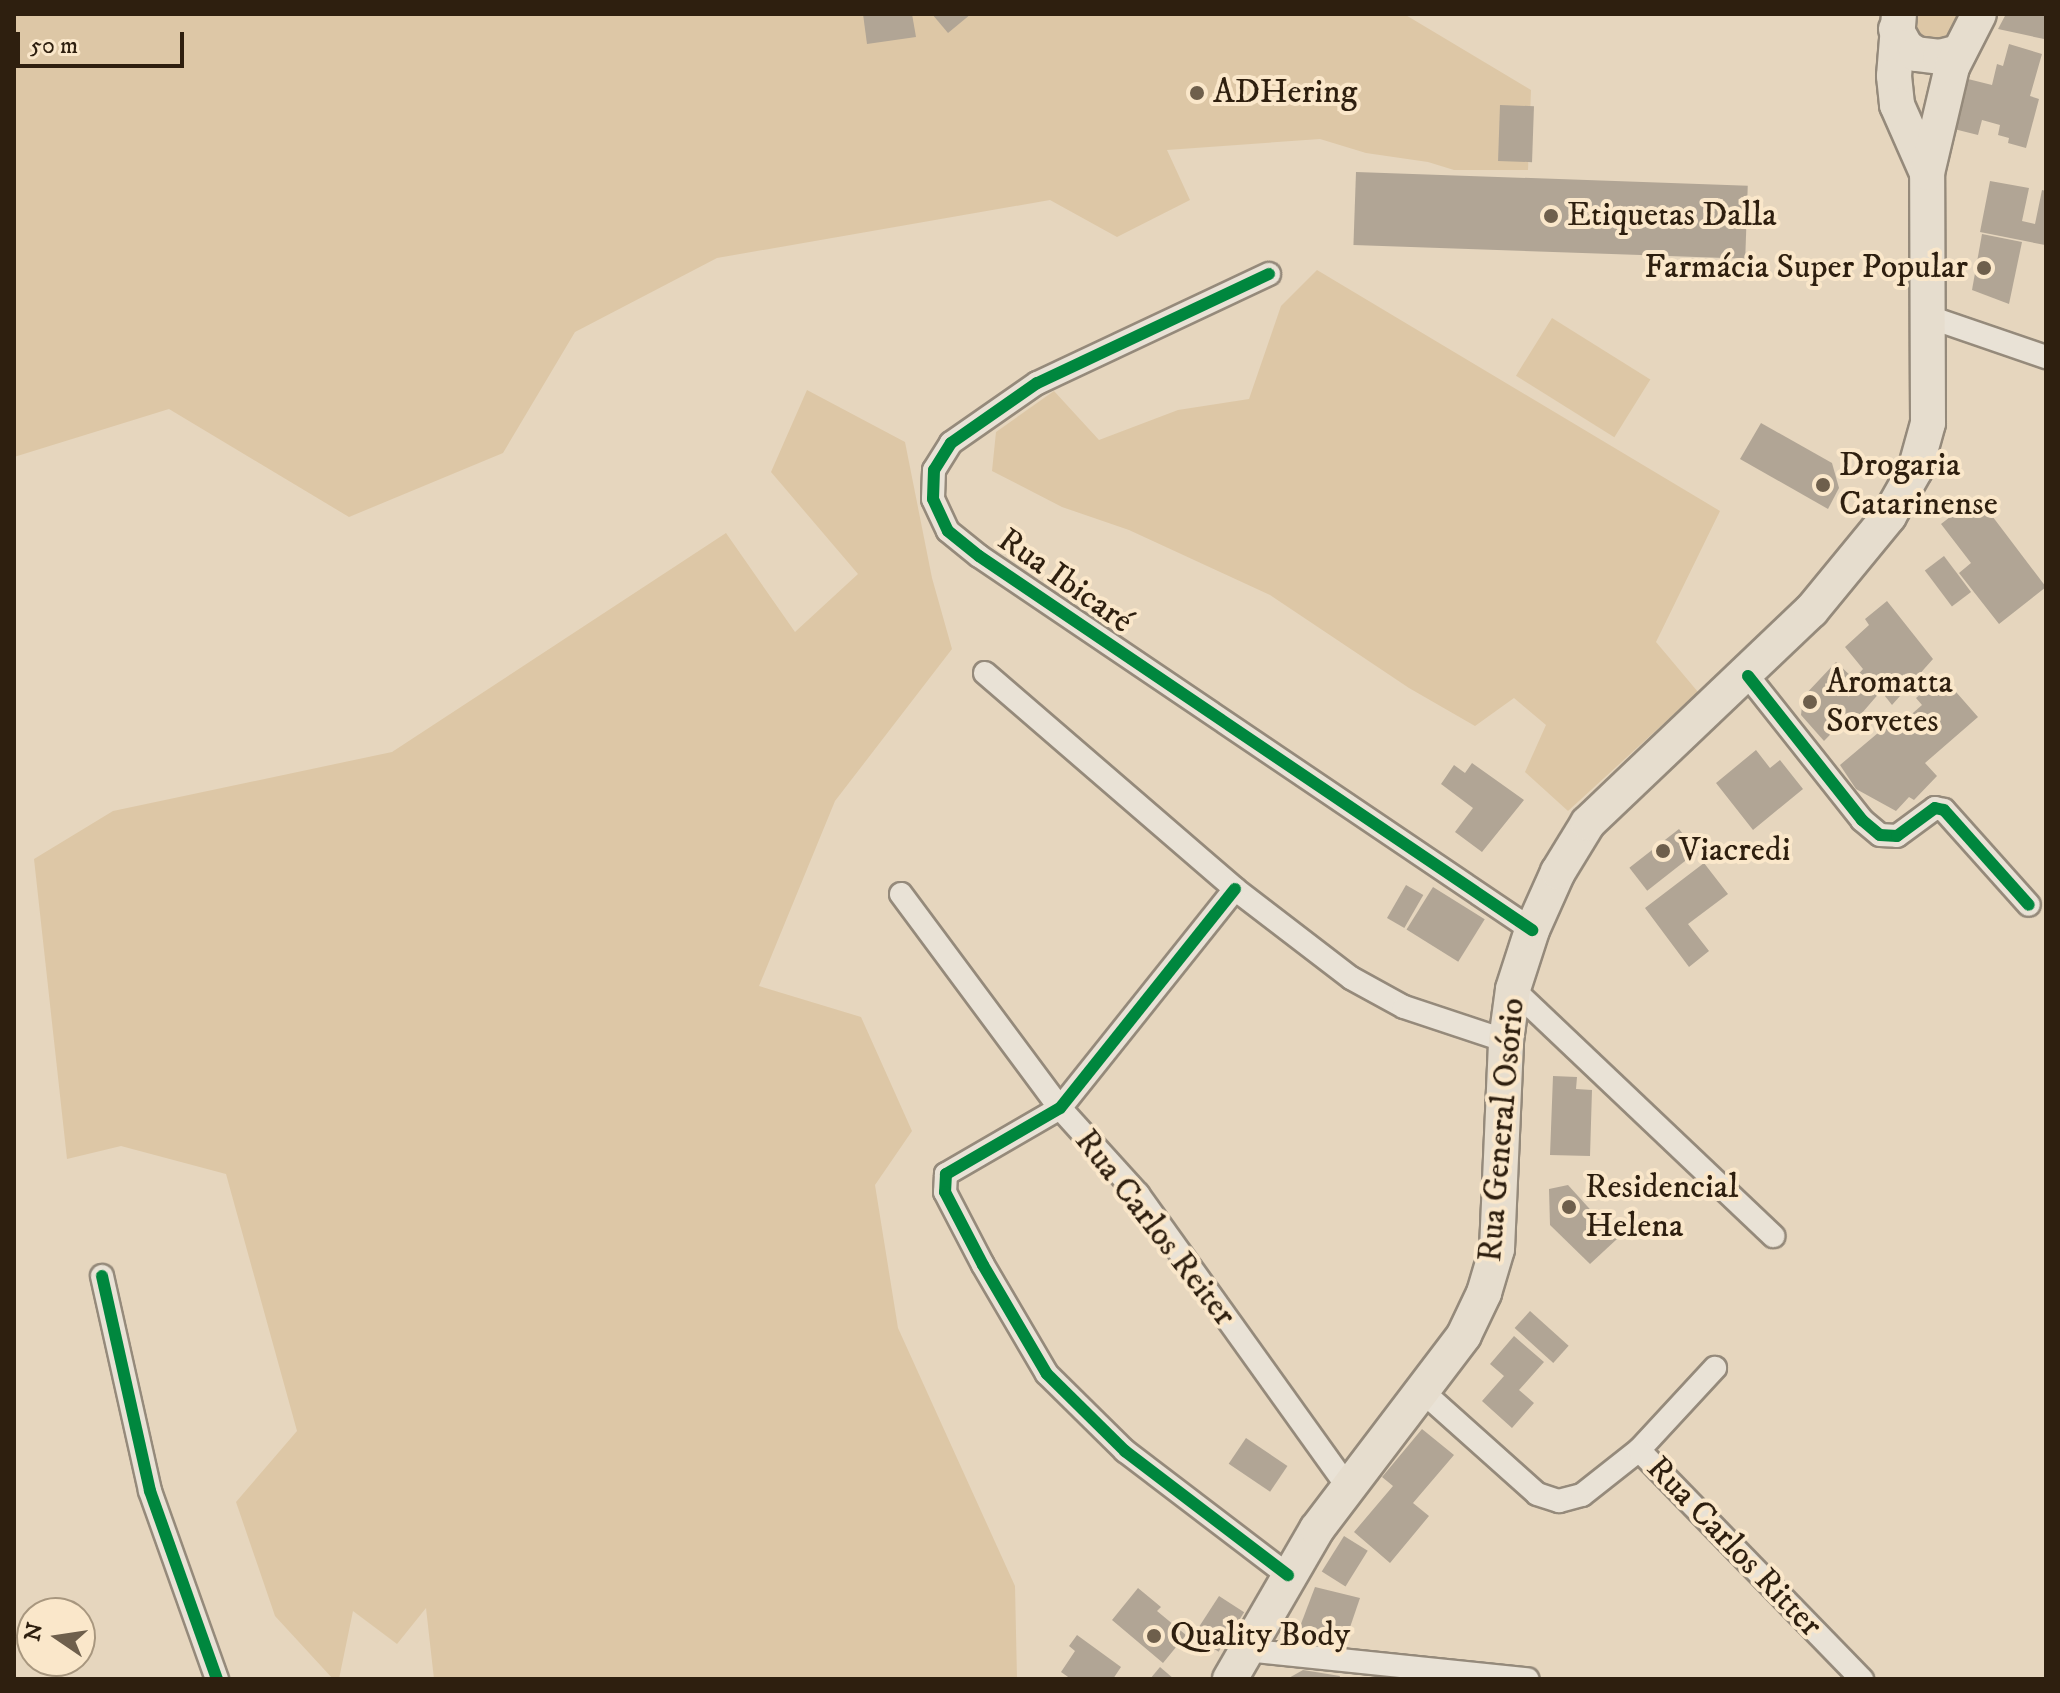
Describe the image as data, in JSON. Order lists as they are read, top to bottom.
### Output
{
  "streets": {
    "main road": ["Rua General Osório"],
    "street": ["Rua Ibicaré", "Rua Carlos Reiter", "Rua Carlos Ritter"]
  },
  "crossings": [
    ["Rua Ibicaré", "Rua General Osório"],
    ["Rua General Osório", "Rua Carlos Reiter"]
  ],
  "places": [
    "ADHering",
    "Etiquetas Dalla",
    "Farmácia Super Popular",
    "Drogaria Catarinense",
    "Aromatta Sorvetes",
    "Viacredi",
    "Residencial Helena",
    "Quality Body"
  ],
  "scale_bar": "50 m",
  "north": "left"
}
